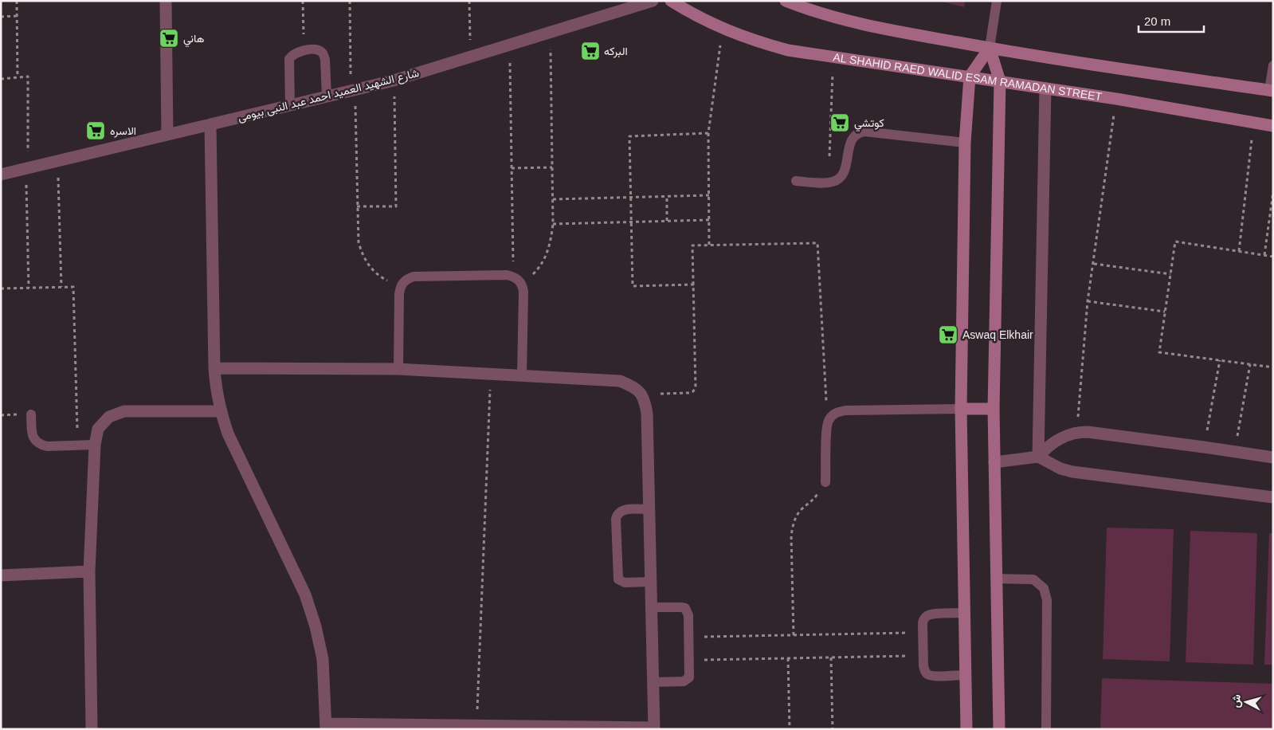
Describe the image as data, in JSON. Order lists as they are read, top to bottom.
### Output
{
  "streets": {
    "street": ["AL SHAHID RAED WALID ESAM RAMADAN STREET", "شارع الشهيد العميد احمد عبد النبى بيومى"]
  },
  "places": {
    "supermarket": [
      "هاني",
      "البركه",
      "كوتشي",
      "الاسره",
      "Aswaq Elkhair"
    ]
  },
  "scale_bar": "20 m",
  "north": "left"
}
